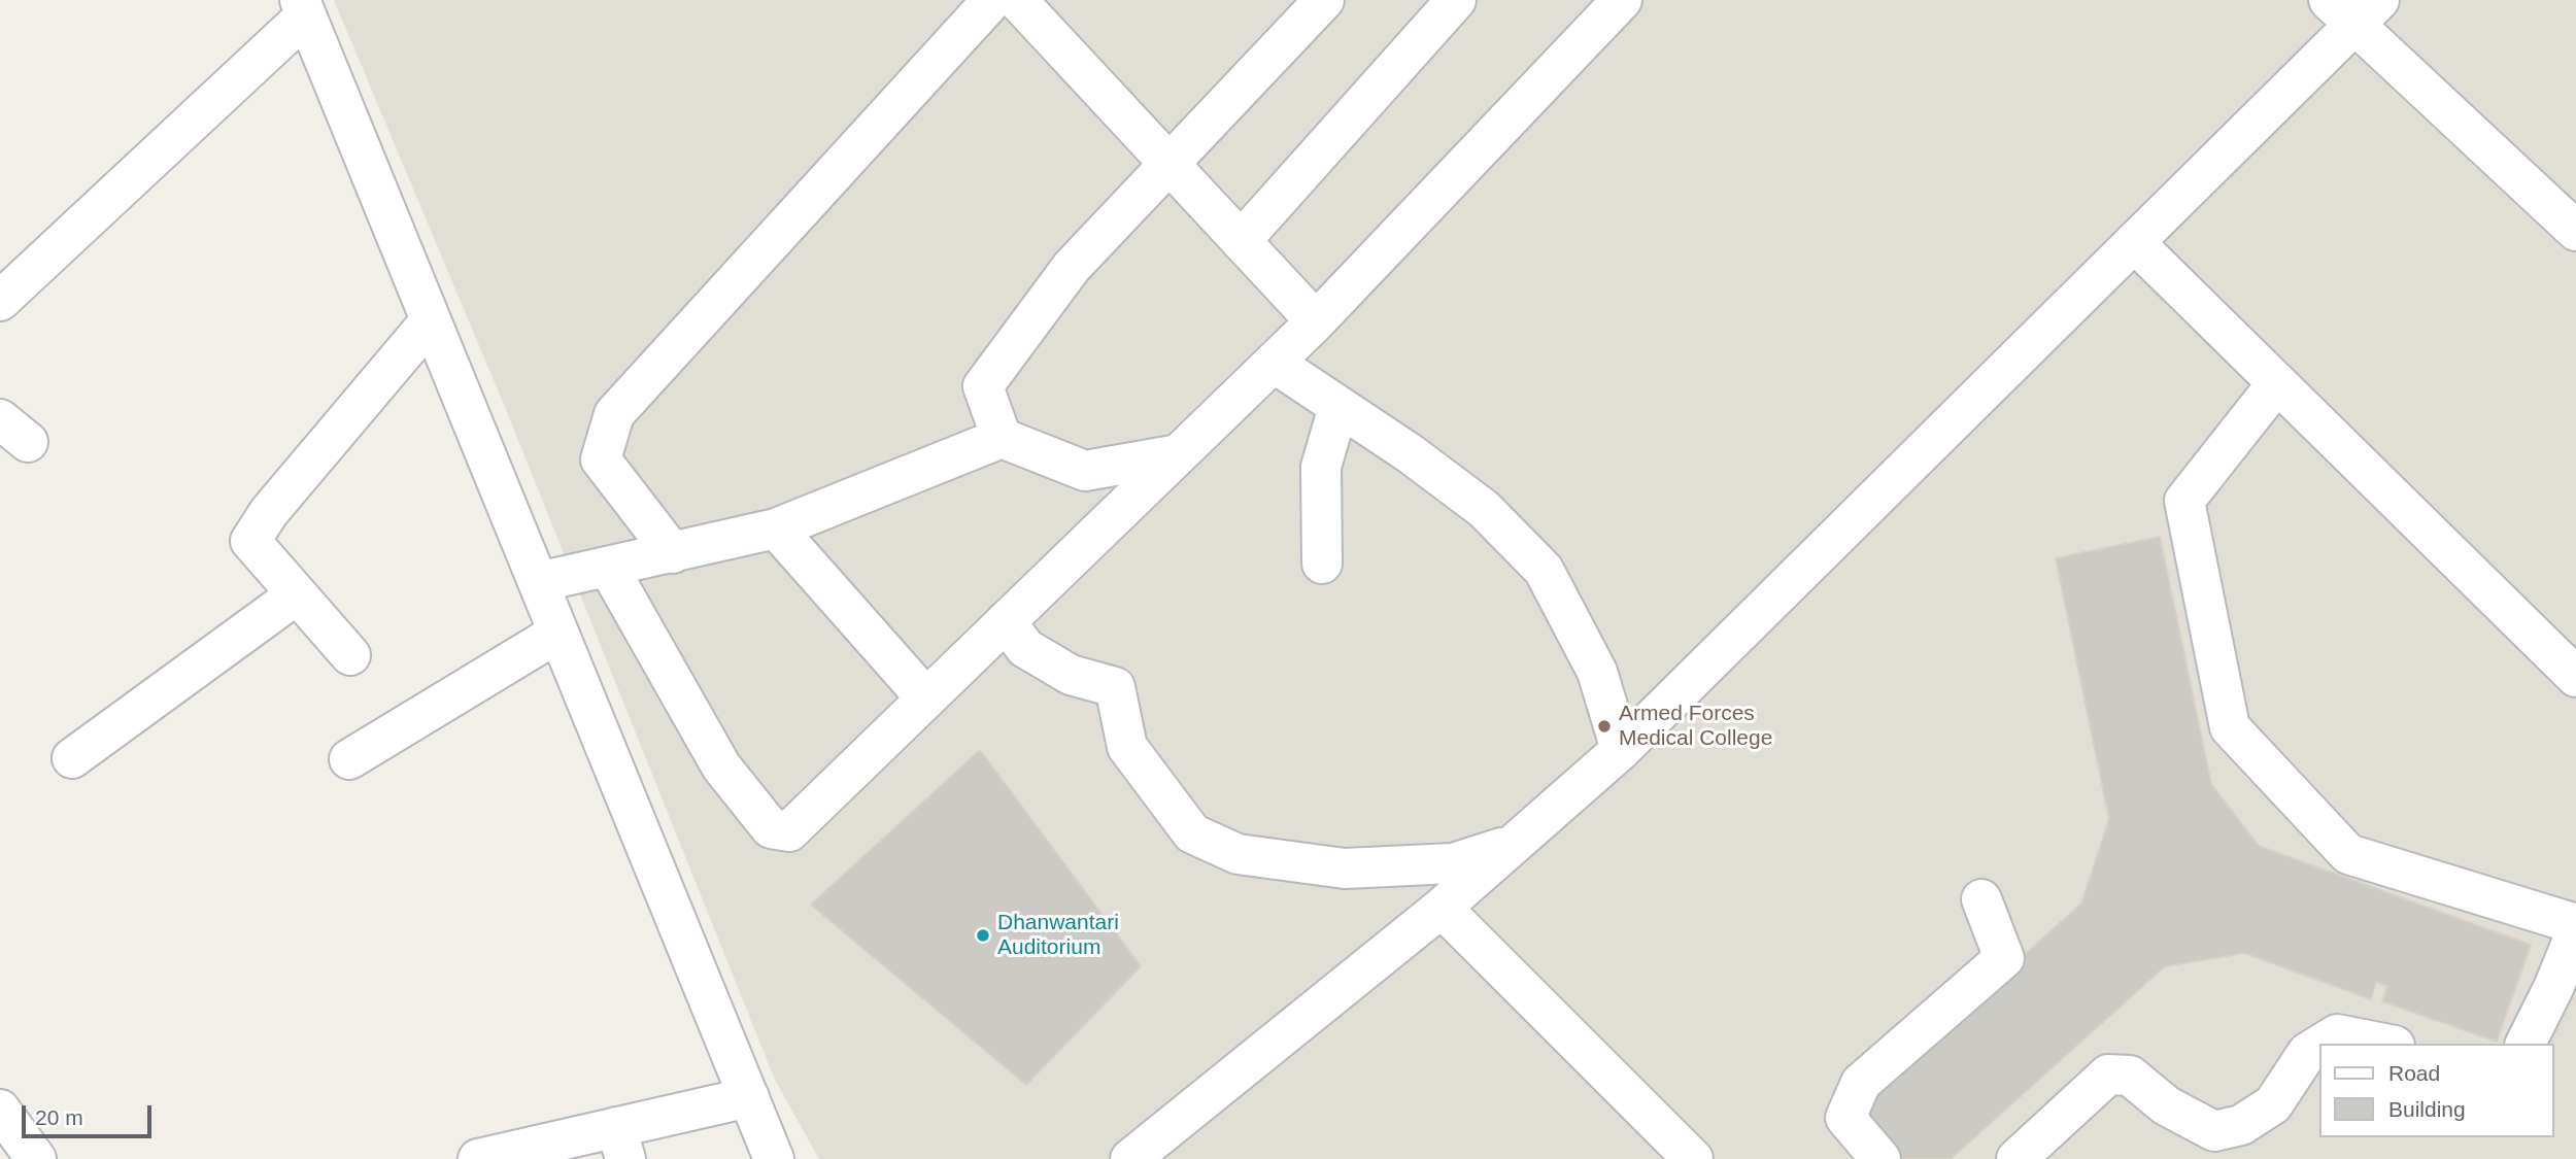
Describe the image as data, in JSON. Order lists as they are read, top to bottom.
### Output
{
  "places": ["Armed Forces Medical College", "Dhanwantari Auditorium"],
  "legend": ["Road", "Building"],
  "scale_bar": "20 m"
}
